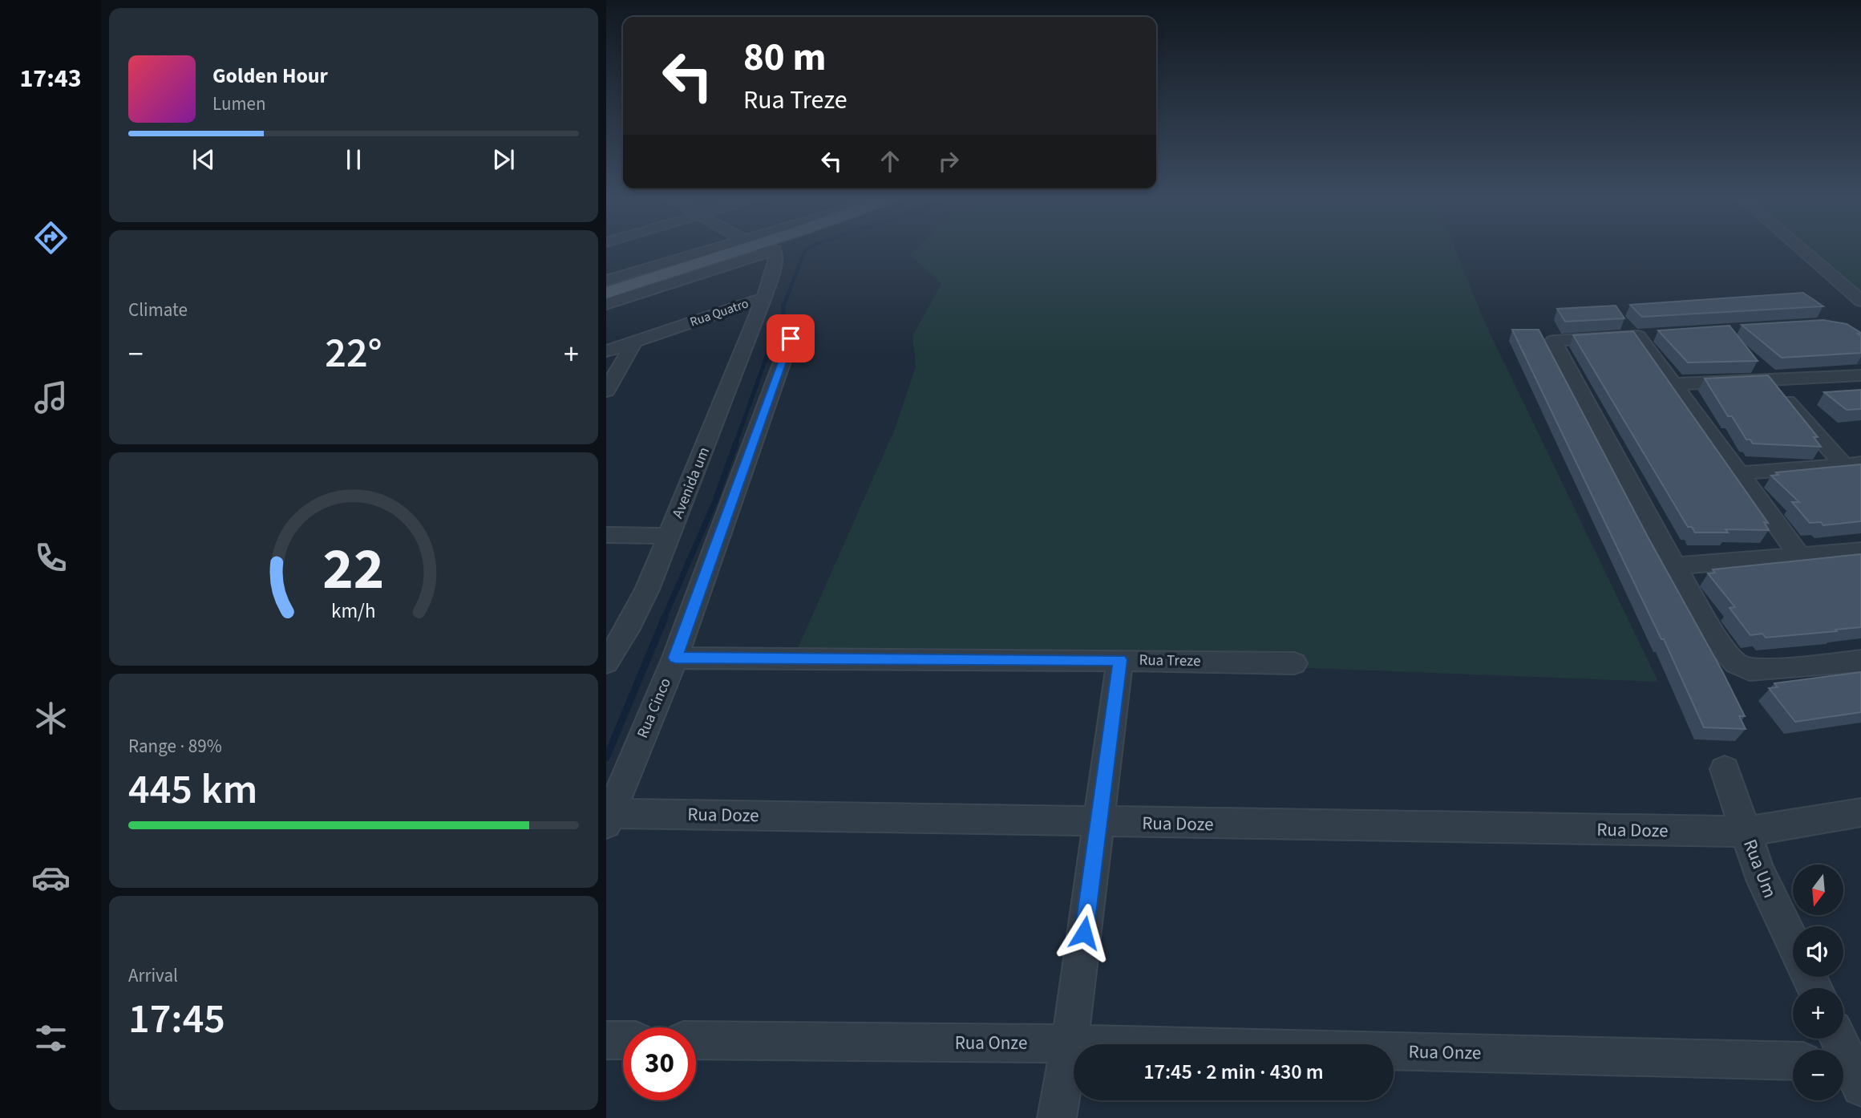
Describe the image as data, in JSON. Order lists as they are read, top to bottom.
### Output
{
  "streets": {
    "street": [
      "Rua Quatro",
      "Avenida um",
      "Rua Treze",
      "Rua Cinco",
      "Rua Doze",
      "Rua Um",
      "Rua Onze"
    ]
  },
  "crossings": [
    ["Rua Quatro", "Avenida um"],
    ["Rua Treze", "Rua Cinco"],
    ["Rua Cinco", "Rua Doze"],
    ["Rua Doze", "Rua Um"]
  ],
  "north": "bottom",
  "page": {
    "tabs": "17:43",
    "turn": ["80 m", "Rua Treze"],
    "song": ["Golden Hour", "Lumen"],
    "tile": [
      "Climate",
      ["Range · 89%", "445 km"],
      ["Arrival", "17:45"]
    ],
    "heat": ["−", "22°", "+"],
    "map_buttons": ["+", "−"],
    "limit": "30",
    "trip": "17:45 · 2 min · 430 m",
    "gauge": ["22", "km/h"]
  }
}
